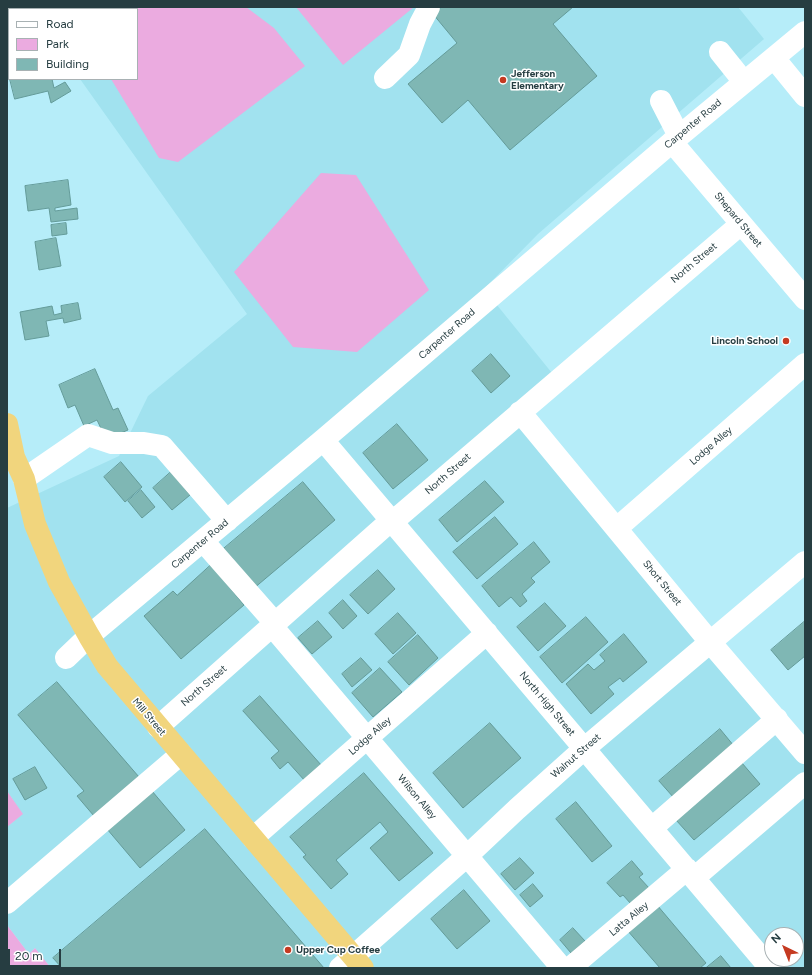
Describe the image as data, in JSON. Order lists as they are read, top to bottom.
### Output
{
  "streets": {
    "highway": ["Mill Street"],
    "street": [
      "Carpenter Road",
      "Shepard Street",
      "North Street",
      "Lodge Alley",
      "Short Street",
      "North High Street",
      "Walnut Street",
      "Wilson Alley",
      "Latta Alley"
    ]
  },
  "crossings": [
    ["Carpenter Road", "Shepard Street"],
    ["Carpenter Road", "North High Street"],
    ["Carpenter Road", "Mill Street"],
    ["Carpenter Road", "Wilson Alley"],
    ["Shepard Street", "North Street"],
    ["North Street", "Short Street"],
    ["North Street", "North High Street"],
    ["North Street", "Mill Street"],
    ["North Street", "Wilson Alley"],
    ["Lodge Alley", "Short Street"],
    ["Lodge Alley", "North High Street"],
    ["Lodge Alley", "Mill Street"],
    ["Lodge Alley", "Wilson Alley"],
    ["Short Street", "Walnut Street"],
    ["North High Street", "Walnut Street"],
    ["North High Street", "Latta Alley"],
    ["Mill Street", "Walnut Street"],
    ["Walnut Street", "Wilson Alley"]
  ],
  "places": ["Jefferson Elementary", "Lincoln School", "Upper Cup Coffee"],
  "legend": ["Road", "Park", "Building"],
  "scale_bar": "20 m",
  "north": "top left"
}
